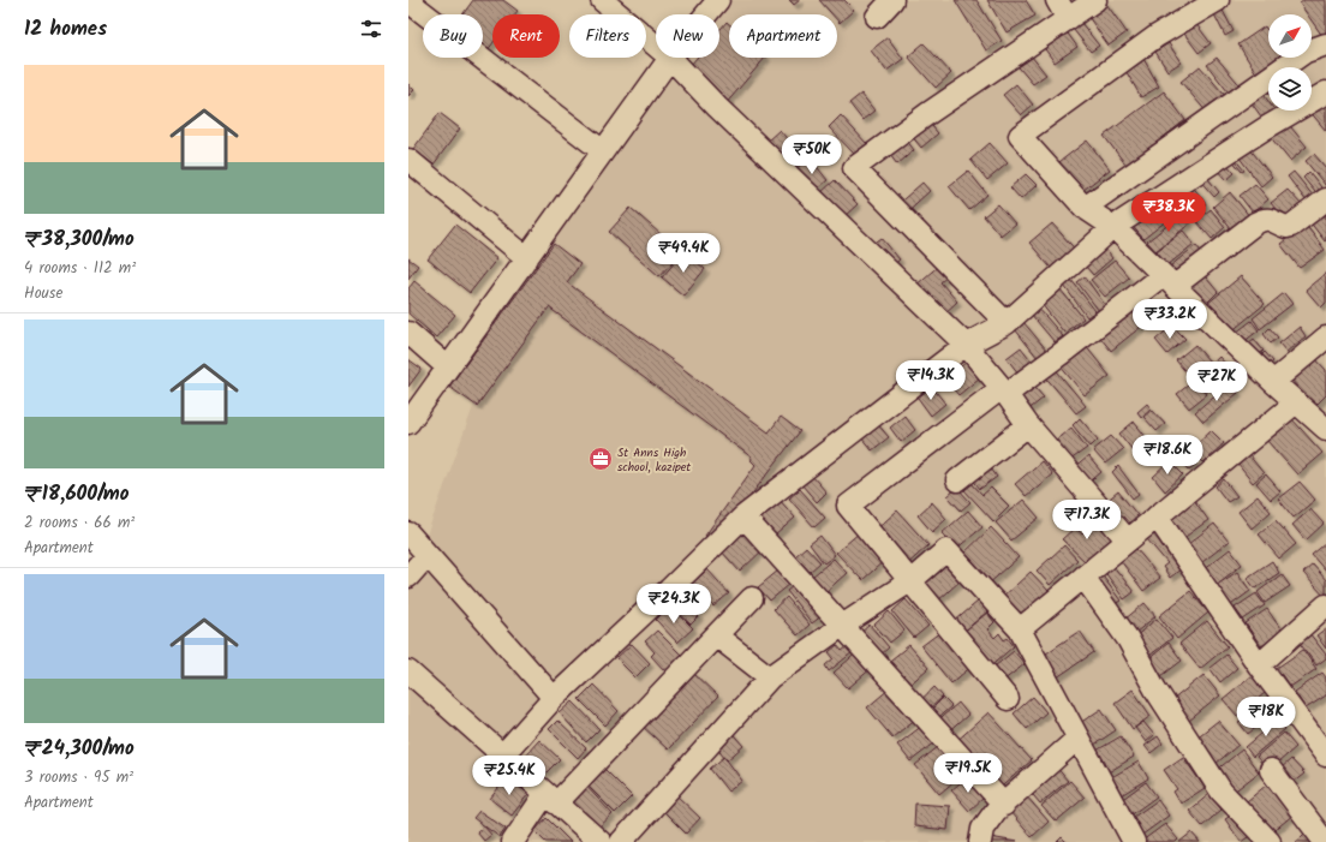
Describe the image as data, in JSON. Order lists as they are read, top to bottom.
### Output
{
  "places": {
    "office": ["St Anns High school, kazipet"]
  },
  "north": "top right",
  "page": {
    "heading": "12 homes",
    "chip": [
      "Buy",
      "Rent",
      "Filters",
      "New",
      "Apartment"
    ],
    "list": [
      {
        "name": "₹38,300/mo",
        "note": "4 rooms · 112 m² · House"
      },
      {
        "name": "₹18,600/mo",
        "note": "2 rooms · 66 m² · Apartment"
      },
      {
        "name": "₹24,300/mo",
        "note": "3 rooms · 95 m² · Apartment"
      }
    ],
    "price": [
      "₹50K",
      "₹38.3K",
      "₹49.4K",
      "₹33.2K",
      "₹14.3K",
      "₹27K",
      "₹18.6K",
      "₹17.3K",
      "₹24.3K",
      "₹18K",
      "₹19.5K",
      "₹25.4K"
    ]
  }
}
